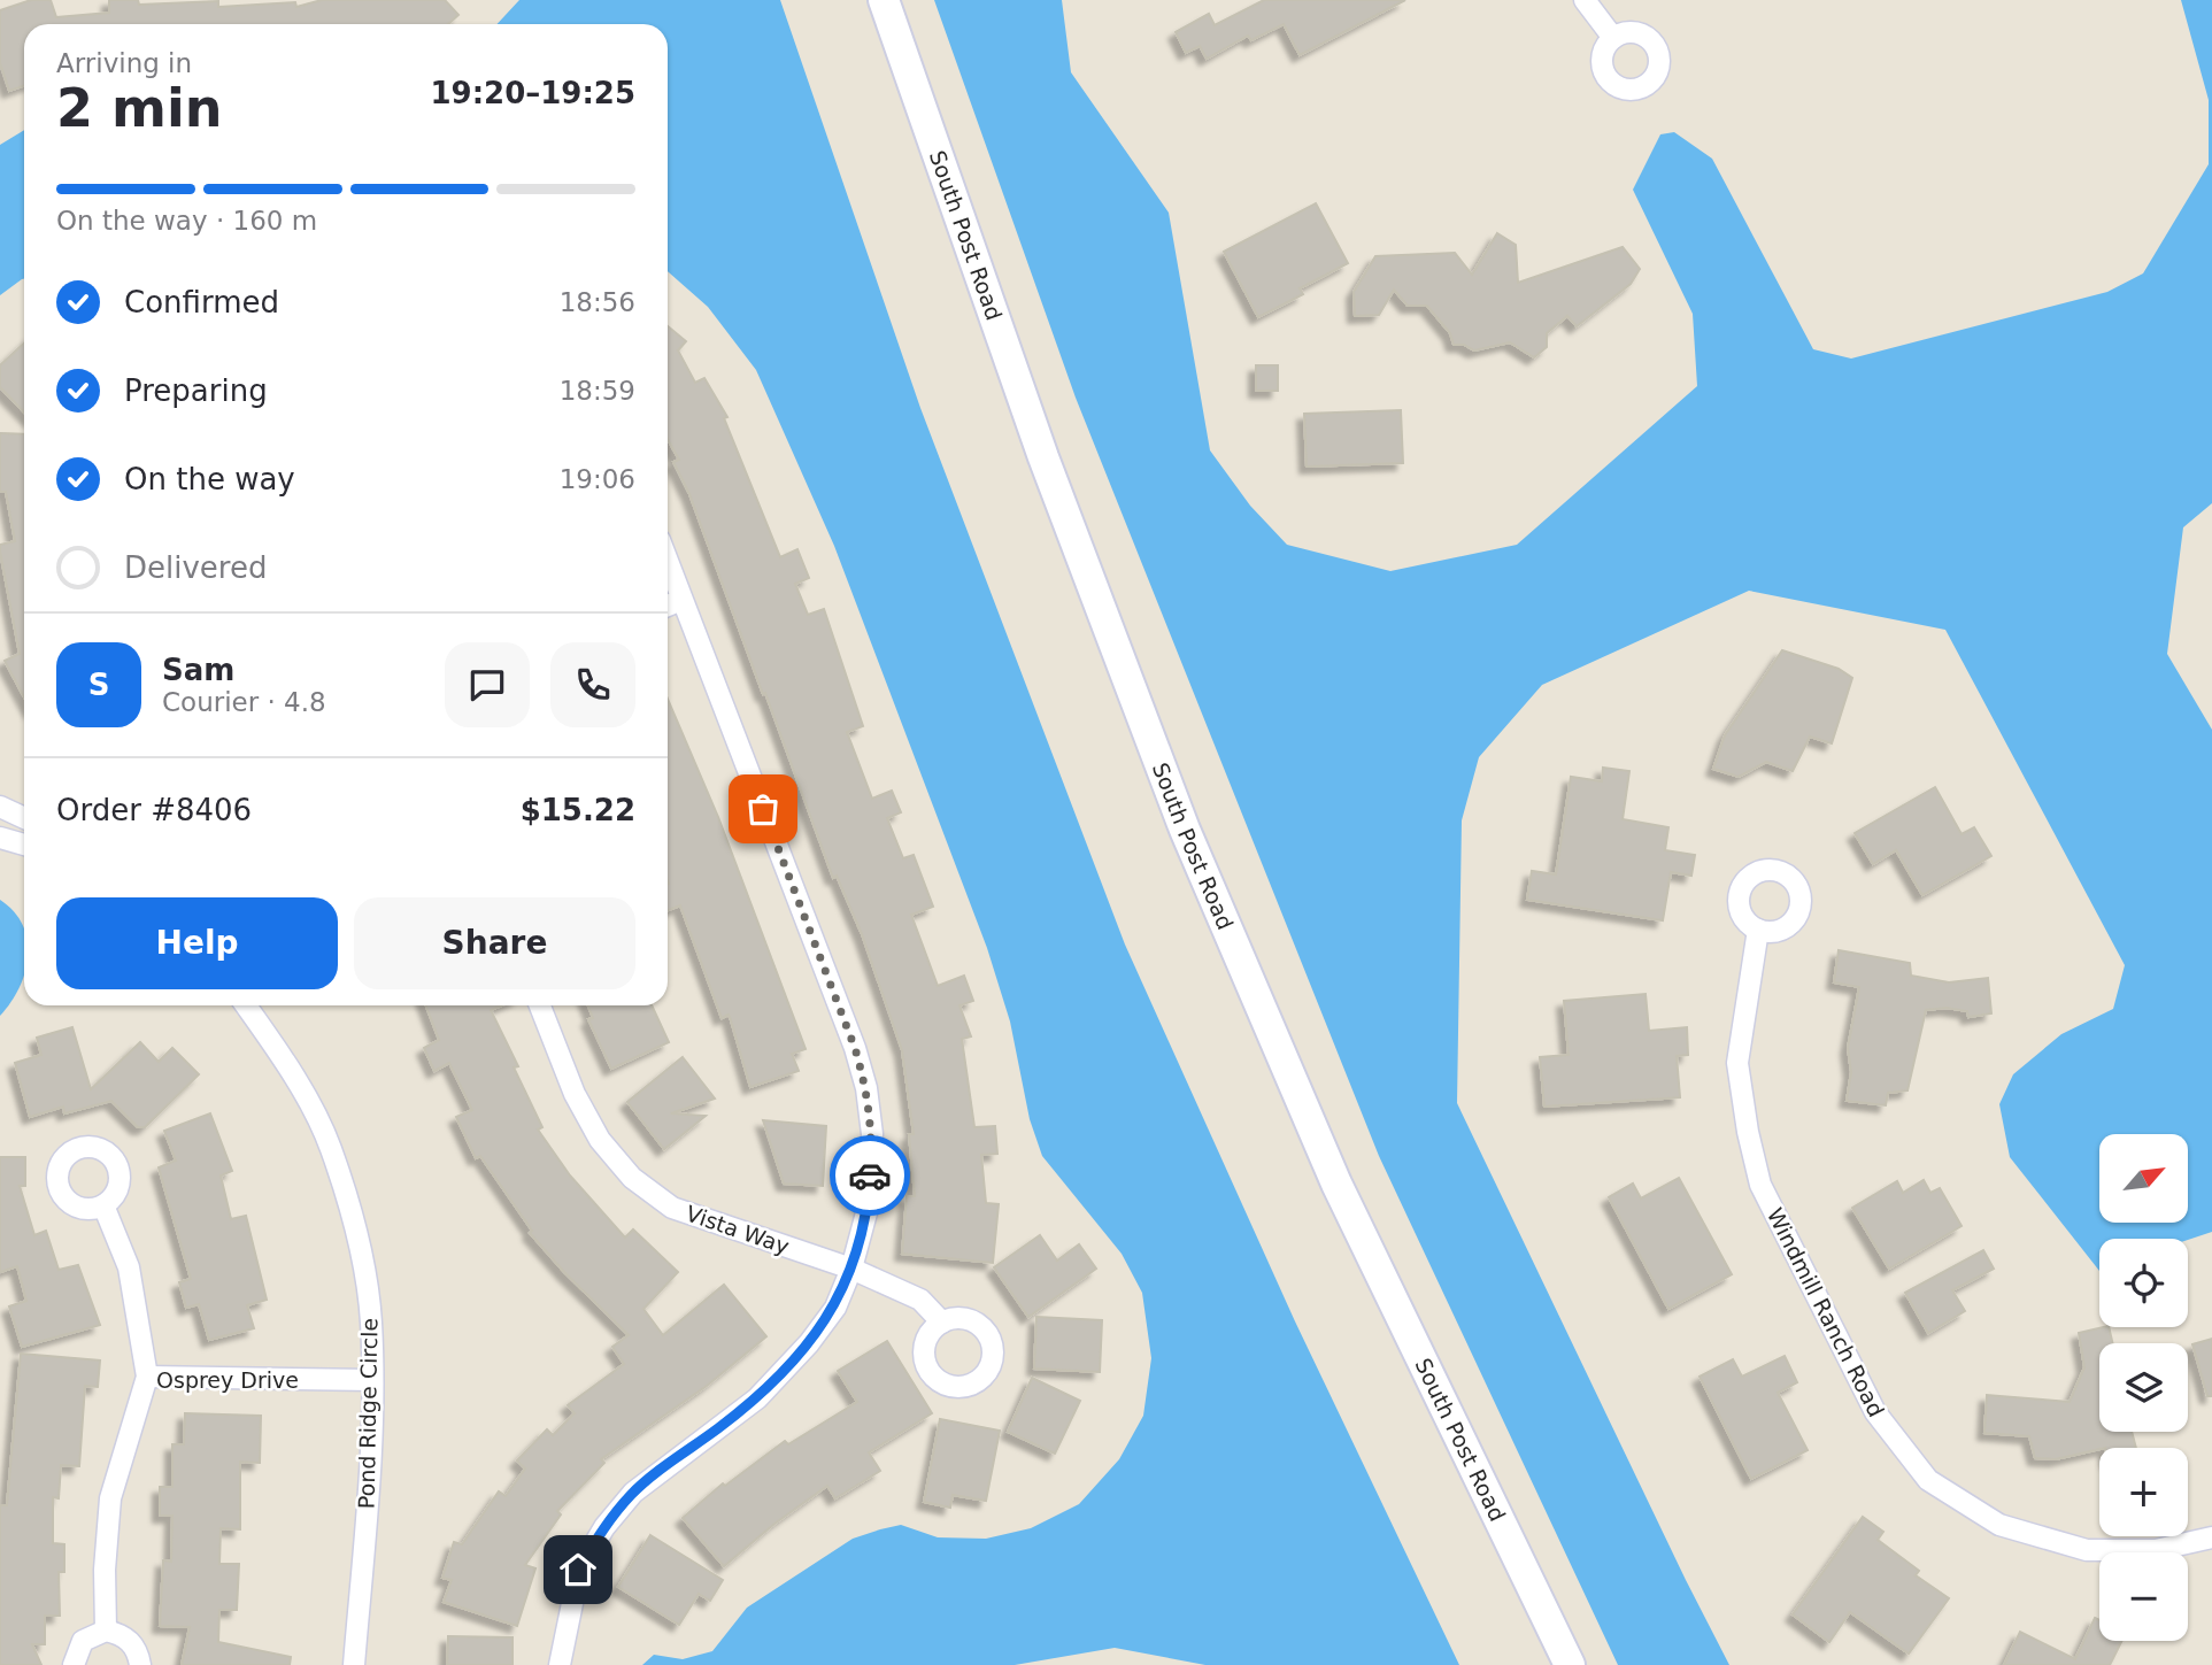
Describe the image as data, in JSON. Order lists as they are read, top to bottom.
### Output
{
  "streets": {
    "street": [
      "South Post Road",
      "Vista Way",
      "Windmill Ranch Road",
      "Osprey Drive",
      "Pond Ridge Circle"
    ]
  },
  "crossings": [
    ["Osprey Drive", "Pond Ridge Circle"]
  ],
  "north": "top right",
  "page": {
    "heading": ["2 min", "Arriving in", "19:20–19:25"],
    "panel": [
      "Sam",
      "Courier · 4.8",
      "Order #8406",
      "$15.22"
    ],
    "bar": "On the way · 160 m",
    "list": [
      ["Confirmed", "18:56"],
      ["Preparing", "18:59"],
      ["On the way", "19:06"],
      "Delivered"
    ],
    "round": "S",
    "buttons": ["Help", "Share"],
    "map_buttons": ["+", "−"]
  }
}
